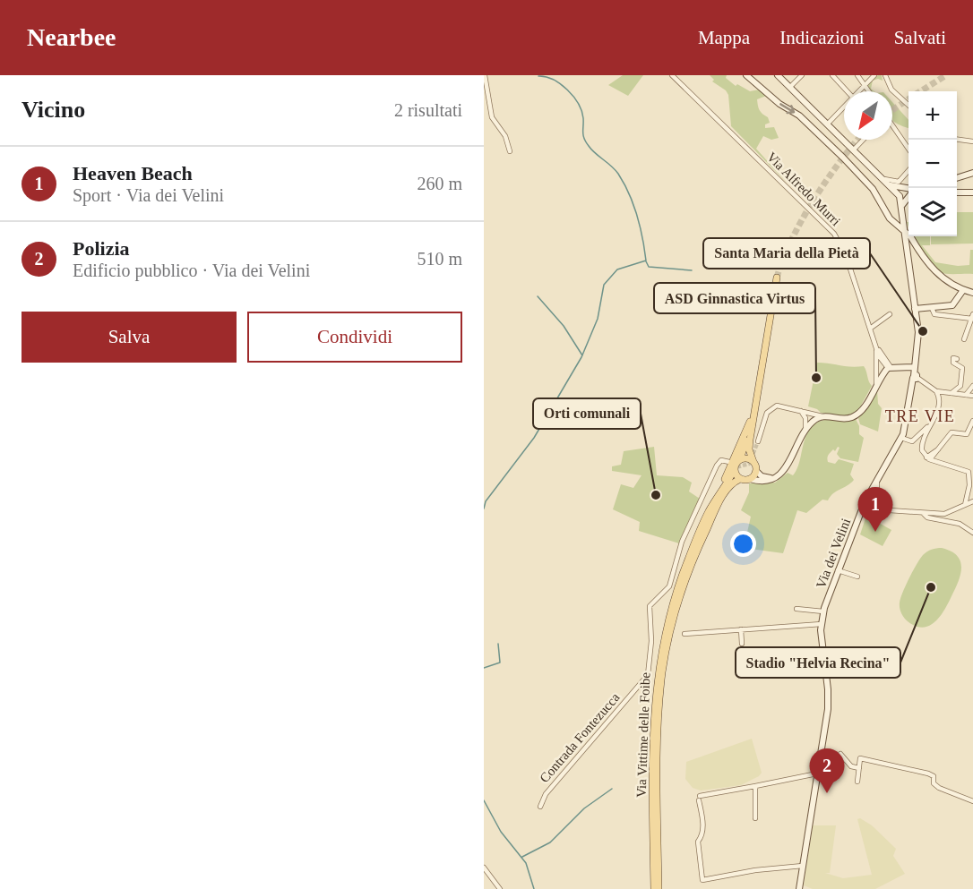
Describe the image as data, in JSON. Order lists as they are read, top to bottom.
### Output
{
  "streets": {
    "main road": ["Via Vittime delle Foibe"],
    "street": ["Via Alfredo Murri", "Via dei Velini", "Contrada Fontezucca"]
  },
  "districts": ["TRE VIE"],
  "places": [
    "Santa Maria della Pietà",
    "ASD Ginnastica Virtus",
    "Orti comunali",
    "Stadio \"Helvia Recina\""
  ],
  "north": "bottom left",
  "page": {
    "header": "Nearbee",
    "nav": ["Mappa", "Indicazioni", "Salvati"],
    "heading": ["Vicino", "2 risultati"],
    "map_buttons": ["+", "−"],
    "list": [
      {
        "mark": "1",
        "name": "Heaven Beach",
        "note": "Sport · Via dei Velini",
        "value": "260 m"
      },
      {
        "mark": "2",
        "name": "Polizia",
        "note": "Edificio pubblico · Via dei Velini",
        "value": "510 m"
      }
    ],
    "buttons": ["Salva", "Condividi"],
    "pins": ["1", "2"]
  }
}
